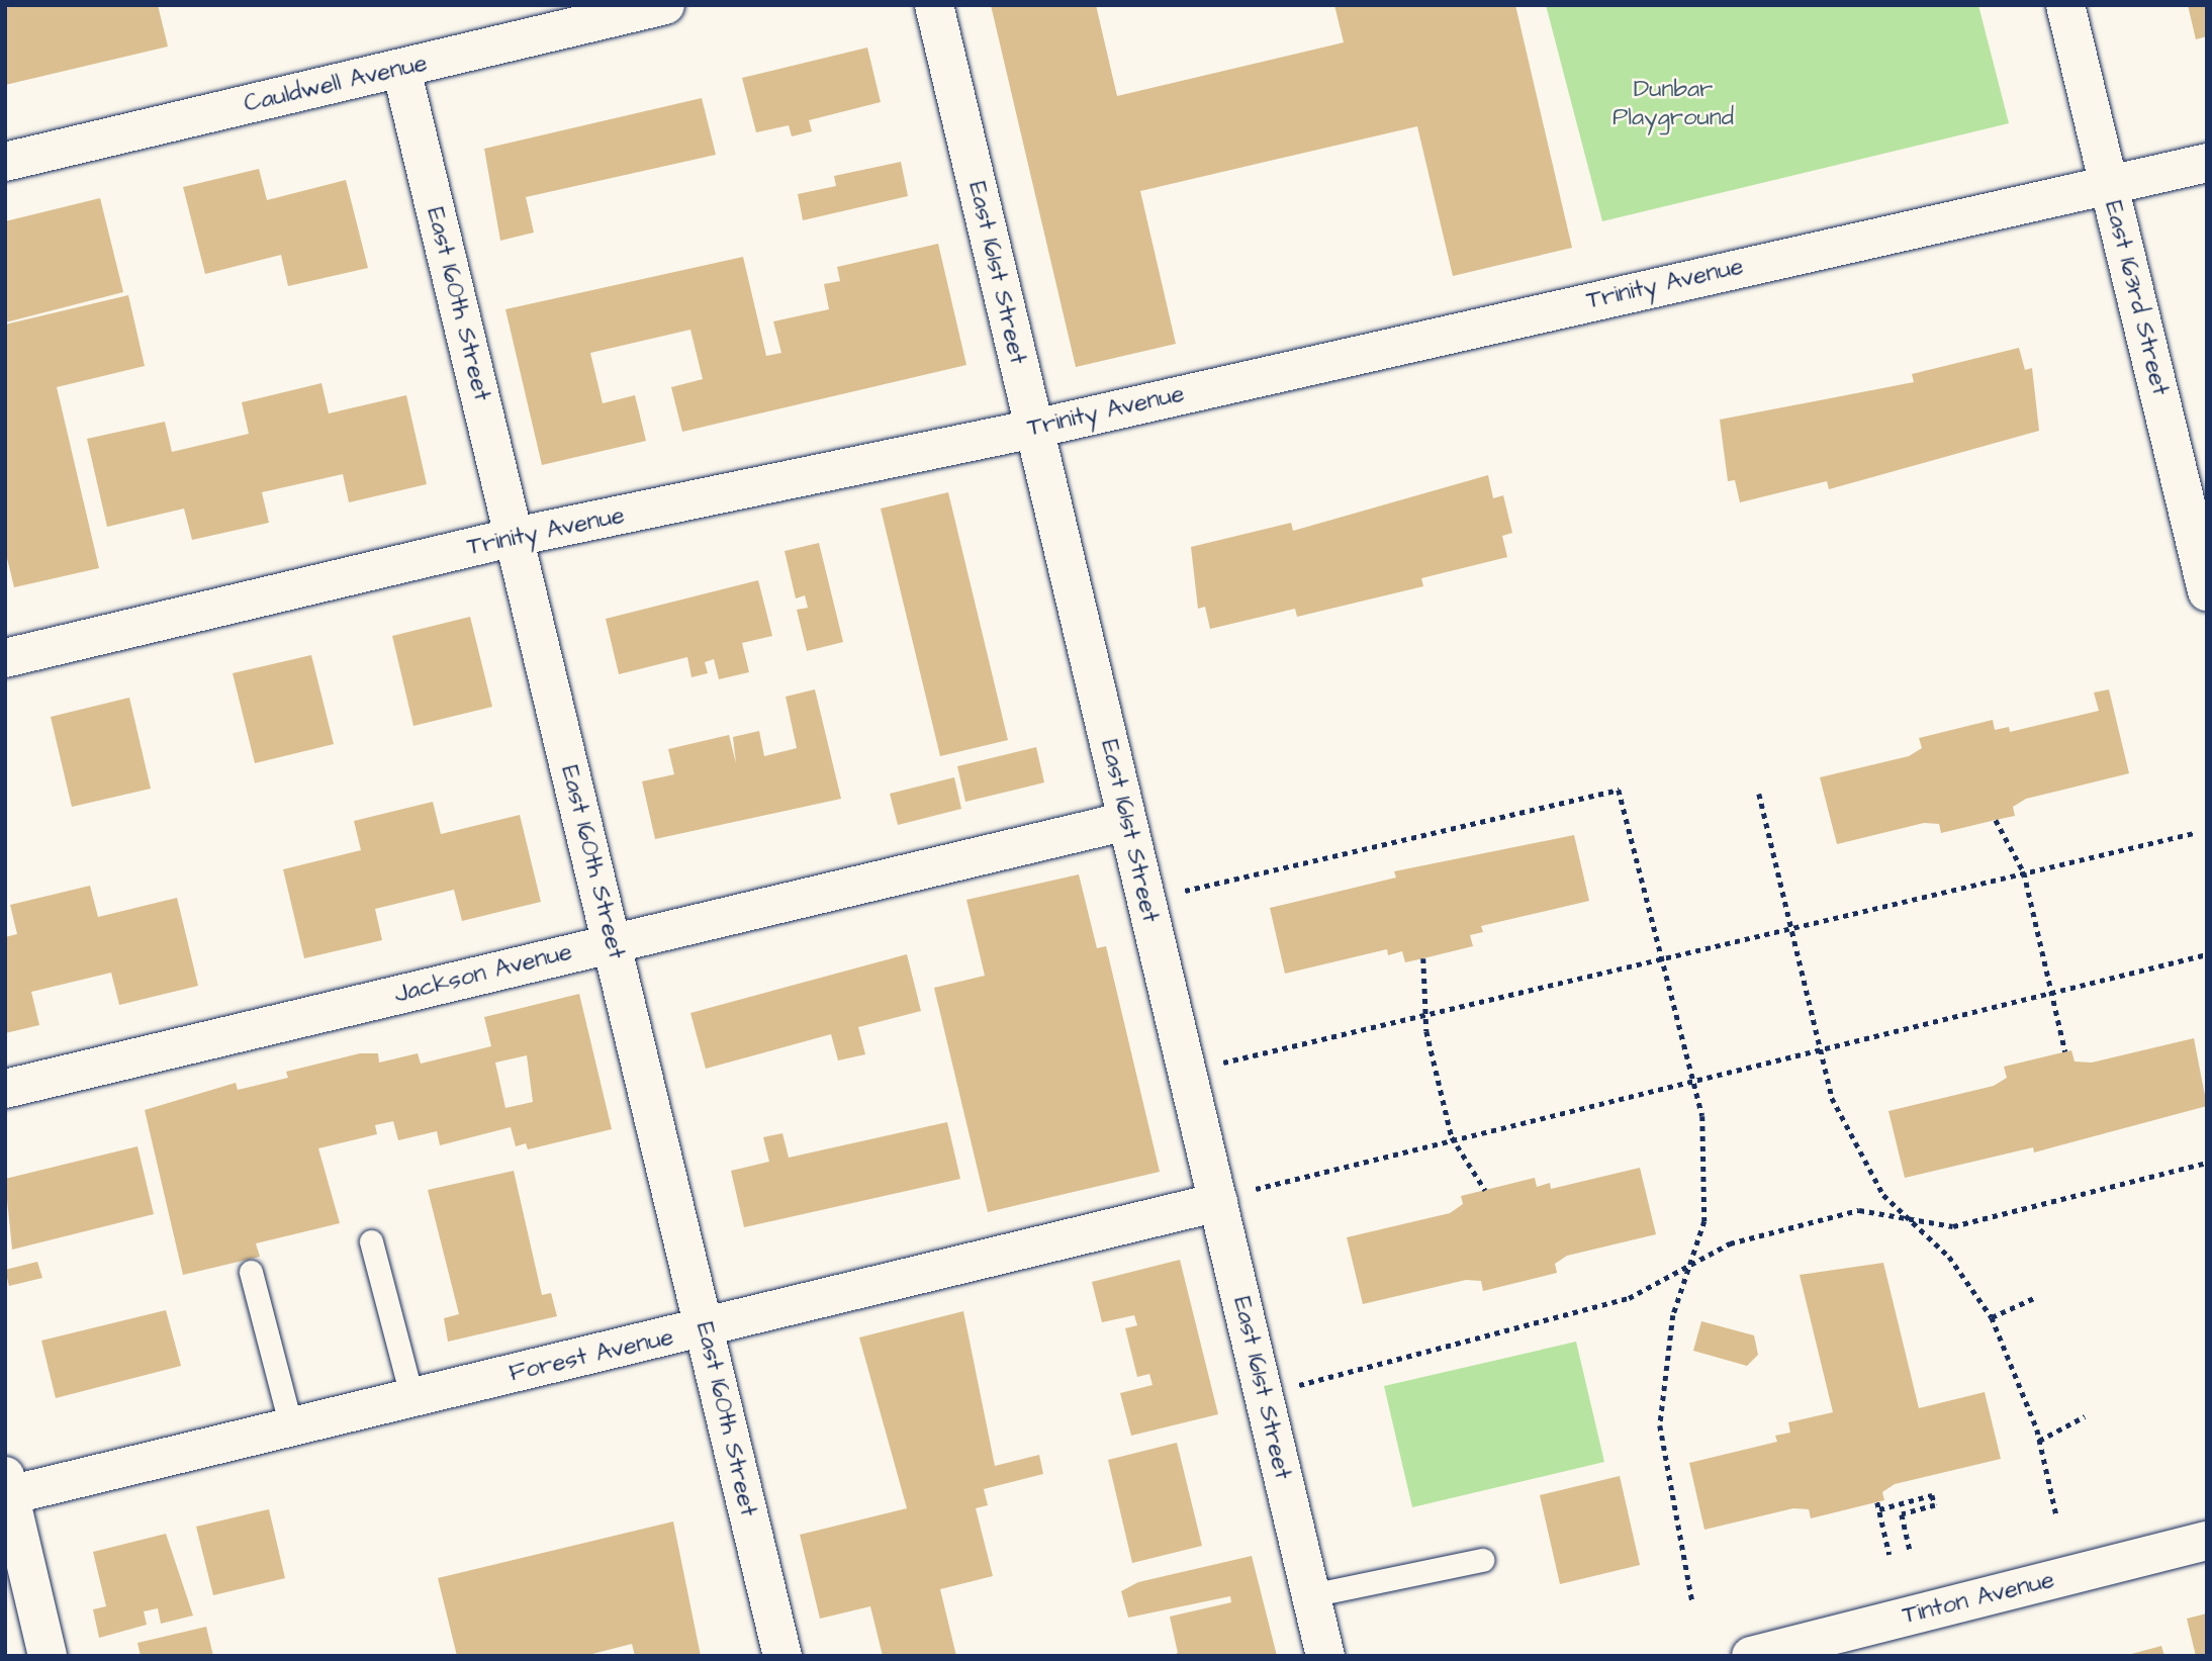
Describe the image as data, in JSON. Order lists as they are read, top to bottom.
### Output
{
  "streets": {
    "street": [
      "Cauldwell Avenue",
      "East 161st Street",
      "Trinity Avenue",
      "East 163rd Street",
      "East 160th Street",
      "Jackson Avenue",
      "Forest Avenue",
      "Tinton Avenue"
    ]
  },
  "crossings": [
    ["Cauldwell Avenue", "East 160th Street"],
    ["East 161st Street", "Trinity Avenue"],
    ["East 161st Street", "Jackson Avenue"],
    ["East 161st Street", "Forest Avenue"],
    ["Trinity Avenue", "East 163rd Street"],
    ["Trinity Avenue", "East 160th Street"],
    ["East 160th Street", "Jackson Avenue"],
    ["East 160th Street", "Forest Avenue"]
  ],
  "parks": ["Dunbar Playground"]
}
